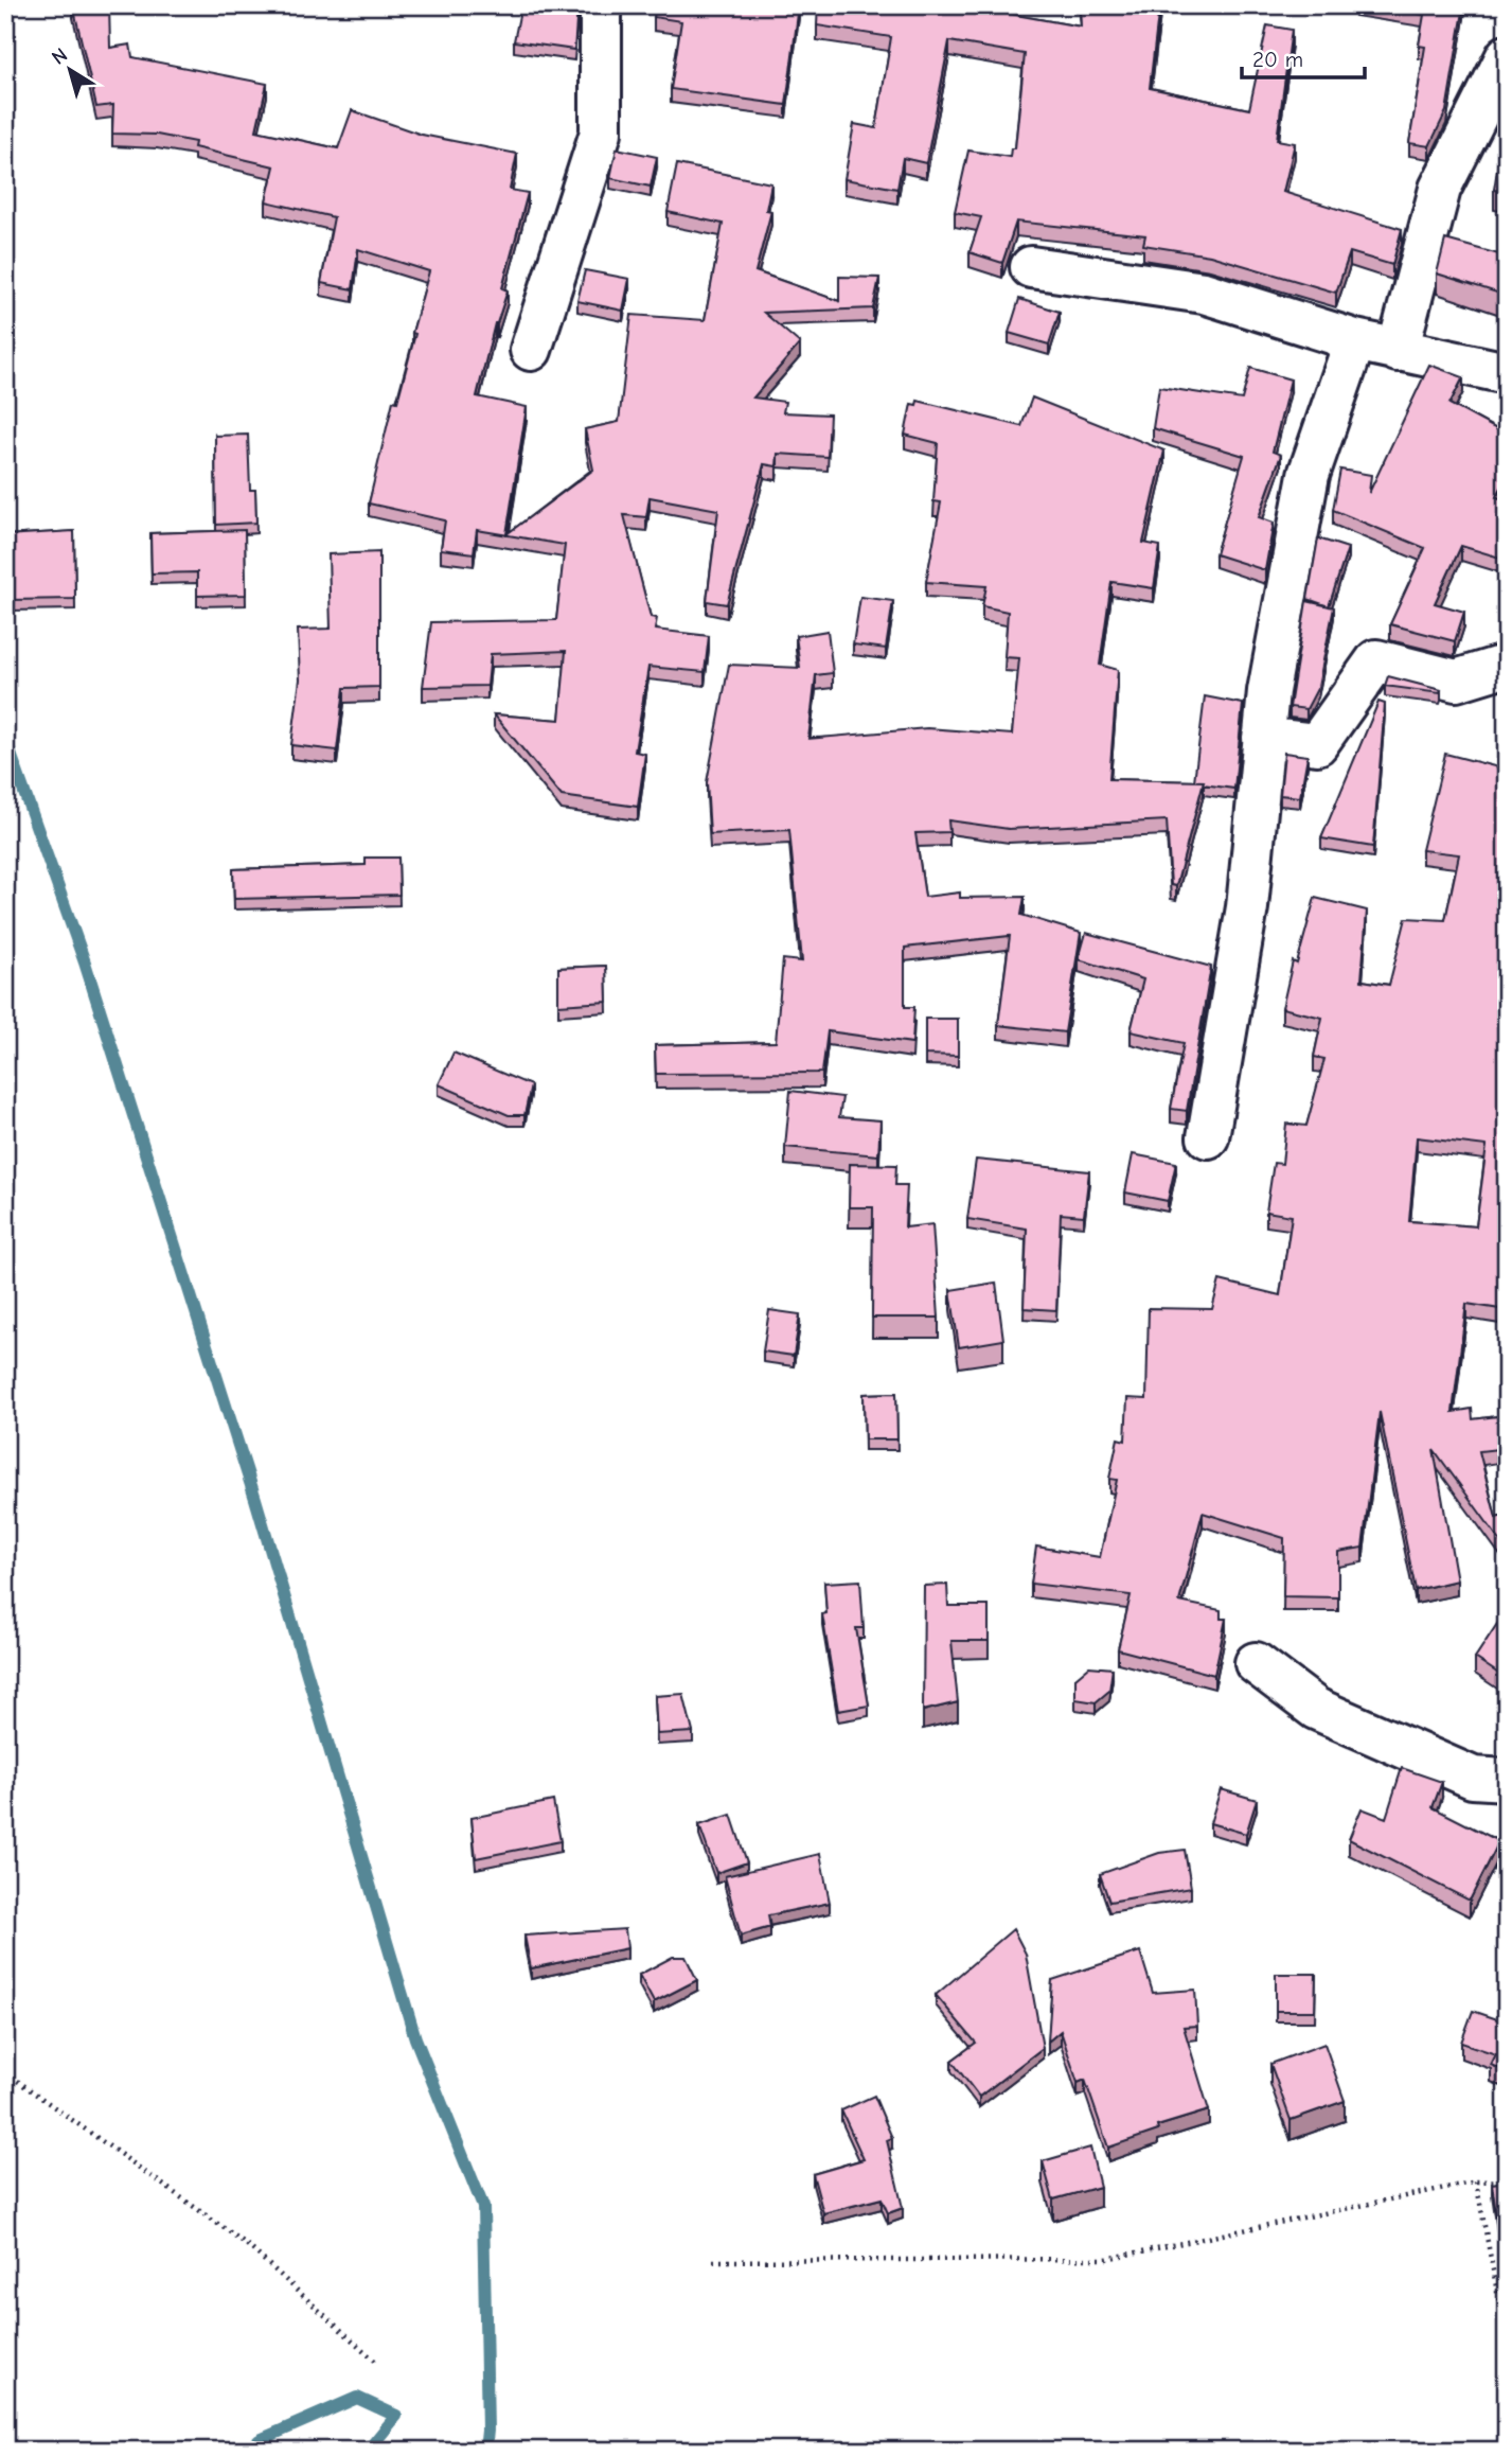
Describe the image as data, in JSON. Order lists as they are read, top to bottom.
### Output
{
  "scale_bar": "20 m",
  "north": "top left"
}
